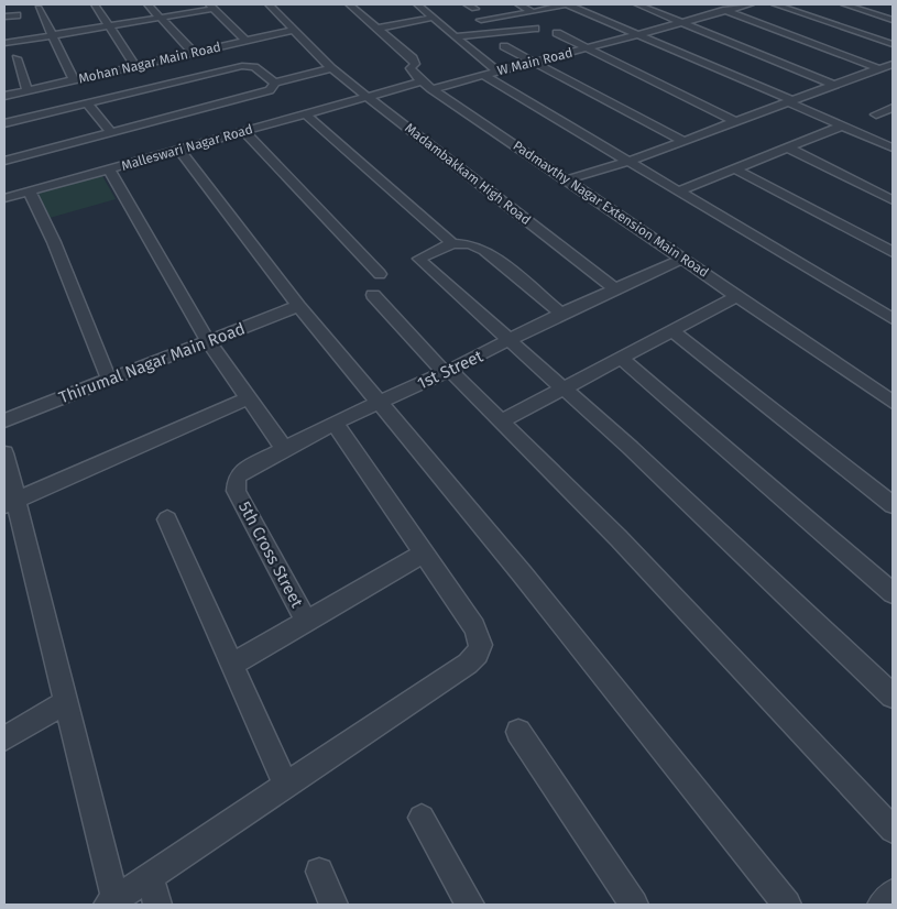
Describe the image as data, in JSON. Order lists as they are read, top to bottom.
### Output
{
  "streets": {
    "street": [
      "W Main Road",
      "Mohan Nagar Main Road",
      "Malleswari Nagar Road",
      "Madambakkam High Road",
      "Padmavthy Nagar Extension Main Road",
      "Thirumal Nagar Main Road",
      "1st Street",
      "5th Cross Street"
    ]
  },
  "crossings": [
    ["W Main Road", "Malleswari Nagar Road"],
    ["W Main Road", "Madambakkam High Road"],
    ["W Main Road", "Padmavthy Nagar Extension Main Road"],
    ["Mohan Nagar Main Road", "Madambakkam High Road"],
    ["Malleswari Nagar Road", "Madambakkam High Road"],
    ["Madambakkam High Road", "1st Street"],
    ["1st Street", "5th Cross Street"]
  ]
}
